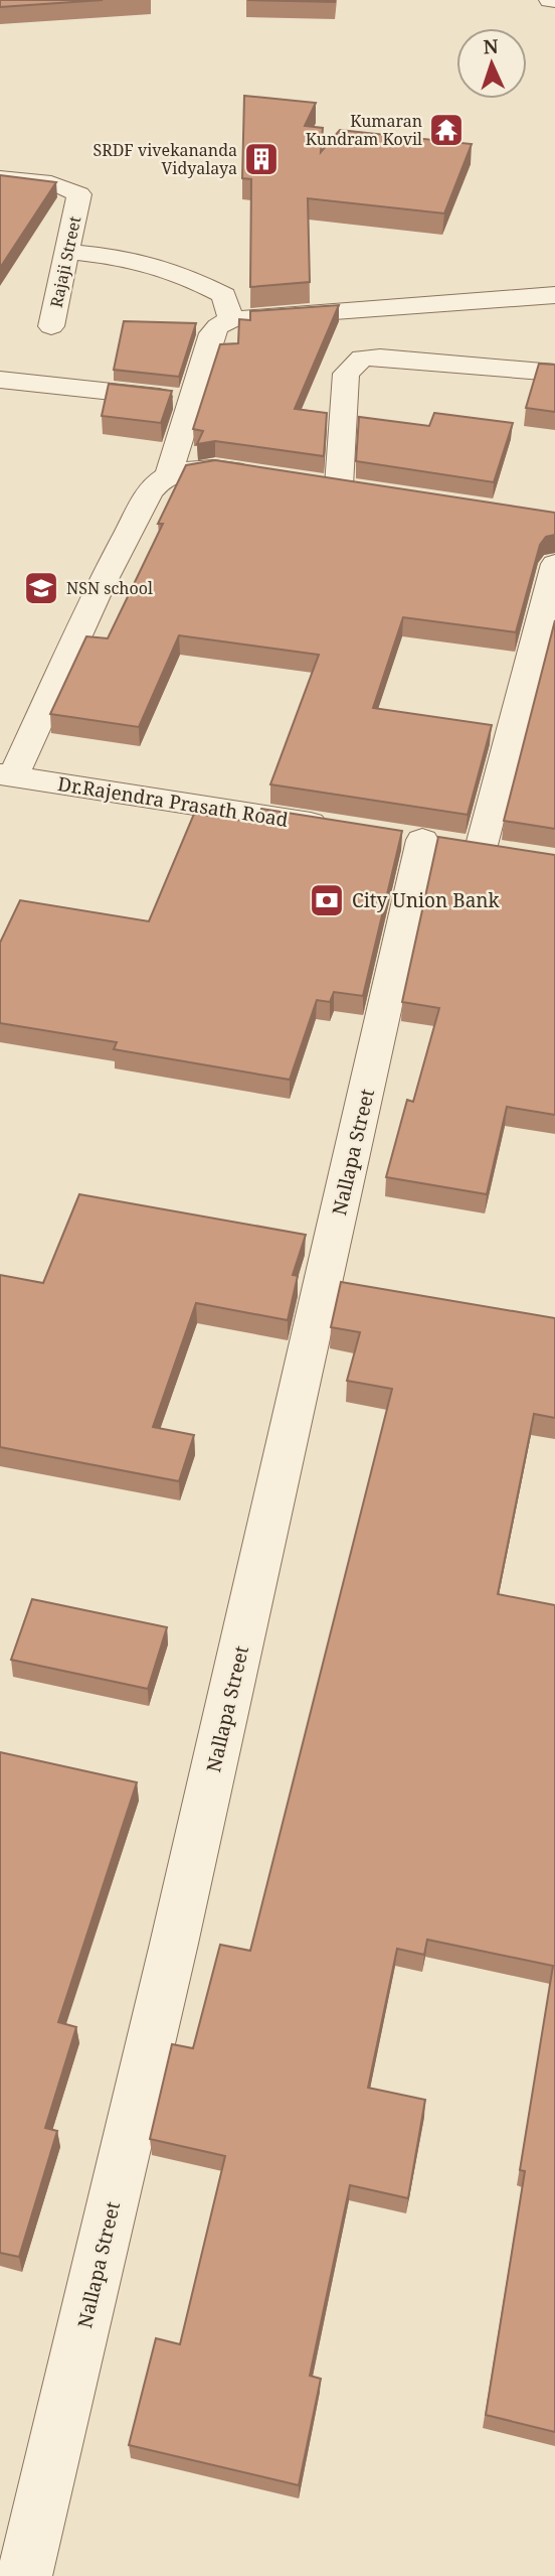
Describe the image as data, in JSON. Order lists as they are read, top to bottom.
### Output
{
  "streets": {
    "street": ["Rajaji Street", "Dr.Rajendra Prasath Road", "Nallapa Street"]
  },
  "places": {
    "temple": ["Kumaran Kundram Kovil"],
    "building": ["SRDF vivekananda Vidyalaya"],
    "school or university": ["NSN school"],
    "bank": ["City Union Bank"]
  },
  "north": "top"
}
